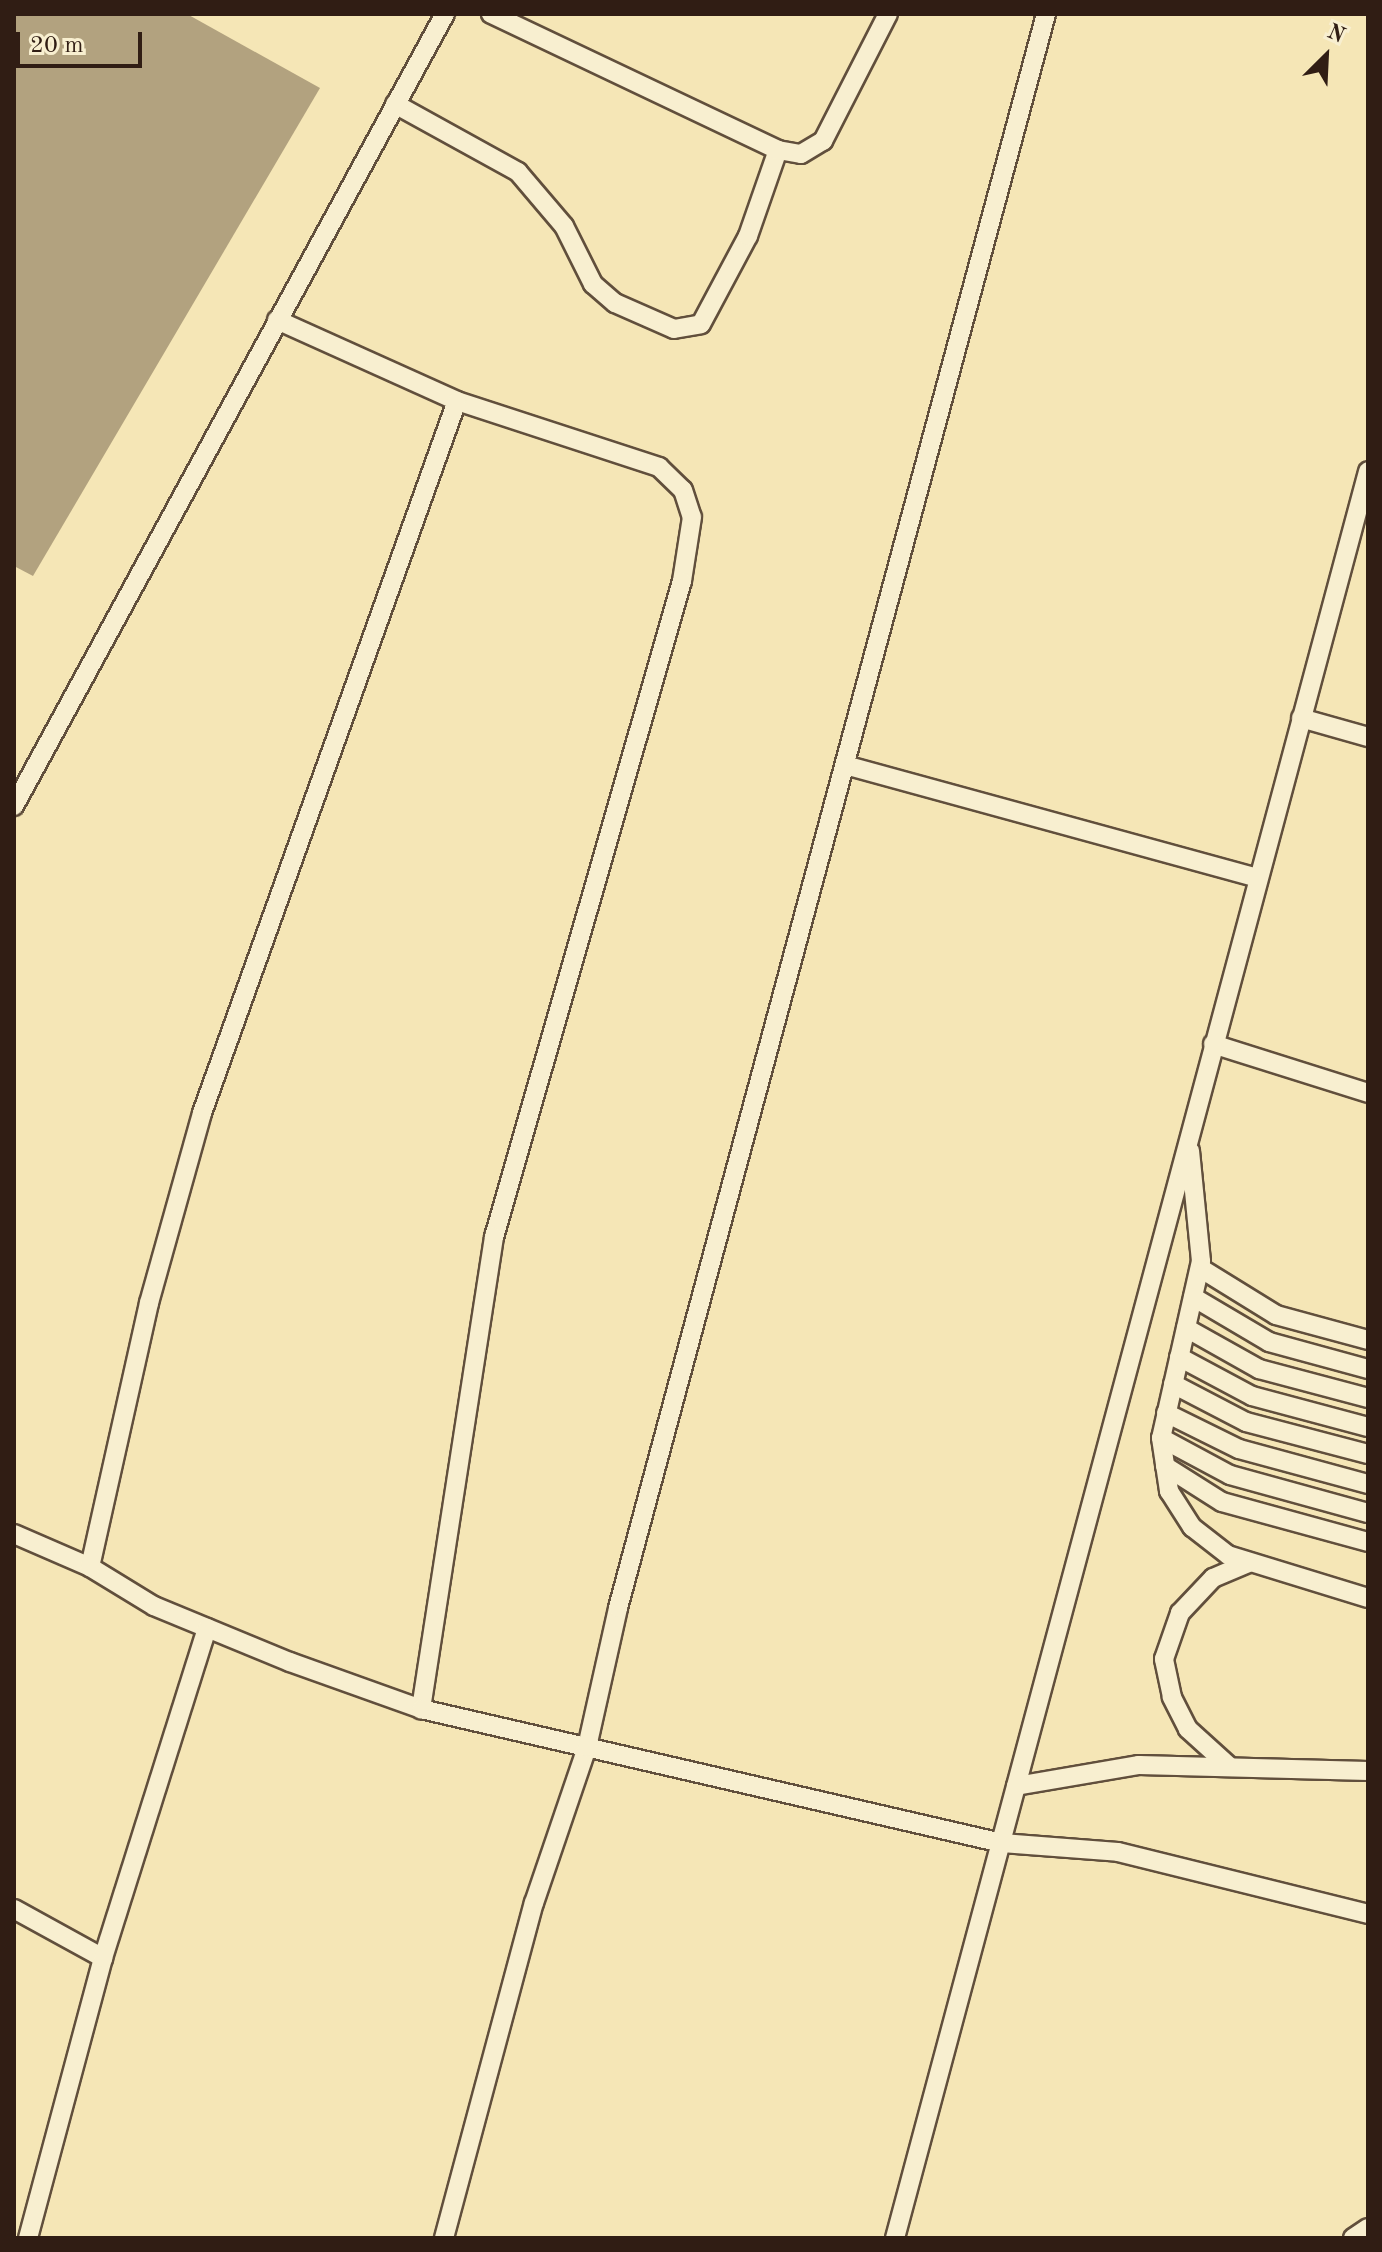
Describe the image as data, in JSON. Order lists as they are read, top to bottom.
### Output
{
  "scale_bar": "20 m",
  "north": "top right"
}
